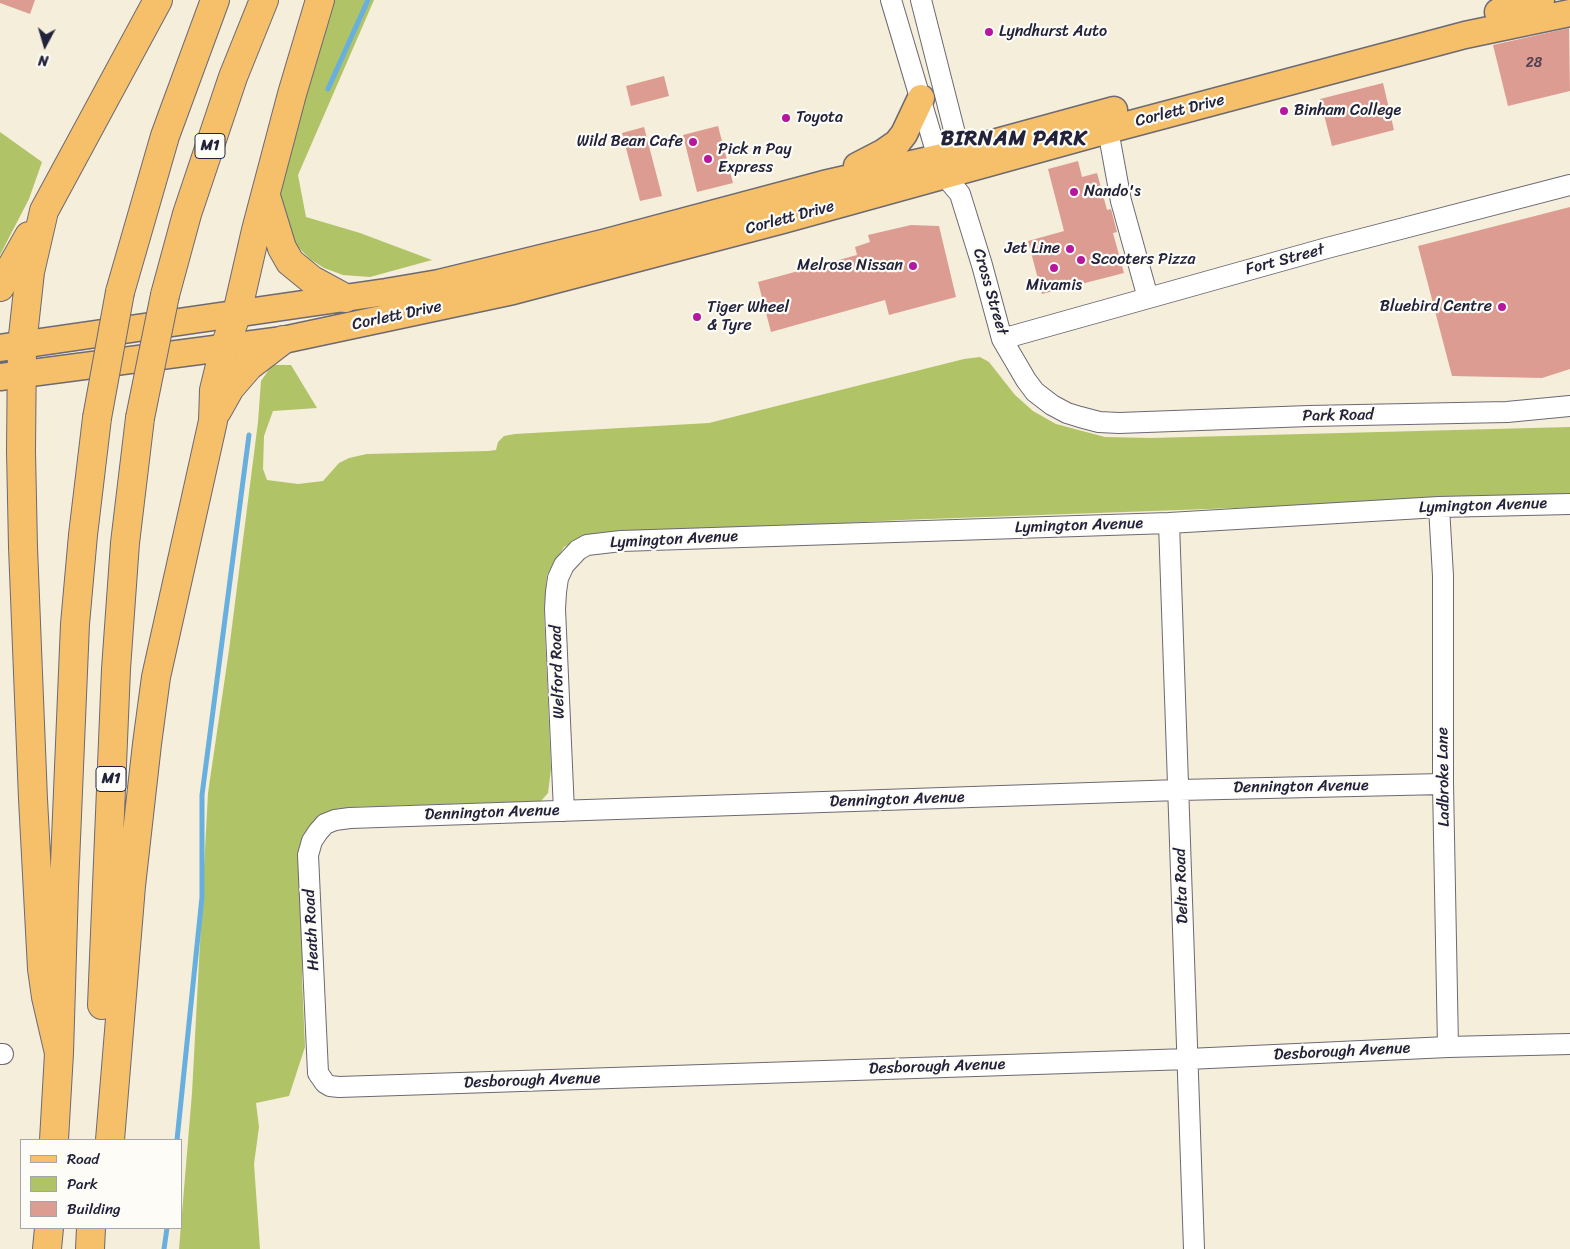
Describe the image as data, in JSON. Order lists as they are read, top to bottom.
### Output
{
  "streets": {
    "highway": ["M1"],
    "main road": ["Corlett Drive"],
    "street": [
      "Fort Street",
      "Cross Street",
      "Park Road",
      "Lymington Avenue",
      "Welford Road",
      "Ladbroke Lane",
      "Dennington Avenue",
      "Delta Road",
      "Heath Road",
      "Desborough Avenue"
    ]
  },
  "crossings": [
    ["Corlett Drive", "Cross Street"],
    ["Fort Street", "Cross Street"],
    ["Cross Street", "Park Road"],
    ["Lymington Avenue", "Welford Road"],
    ["Lymington Avenue", "Ladbroke Lane"],
    ["Lymington Avenue", "Delta Road"],
    ["Welford Road", "Dennington Avenue"],
    ["Ladbroke Lane", "Dennington Avenue"],
    ["Ladbroke Lane", "Desborough Avenue"],
    ["Dennington Avenue", "Delta Road"],
    ["Dennington Avenue", "Heath Road"],
    ["Delta Road", "Desborough Avenue"],
    ["Heath Road", "Desborough Avenue"]
  ],
  "districts": ["BIRNAM PARK"],
  "places": [
    "Lyndhurst Auto",
    "Binham College",
    "Toyota",
    "Wild Bean Cafe",
    "Pick n Pay Express",
    "Nando's",
    "Jet Line",
    "Scooters Pizza",
    "Melrose Nissan",
    "Mivamis",
    "Bluebird Centre",
    "Tiger Wheel & Tyre"
  ],
  "house_numbers": ["28"],
  "legend": ["Road", "Park", "Building"],
  "north": "bottom"
}
